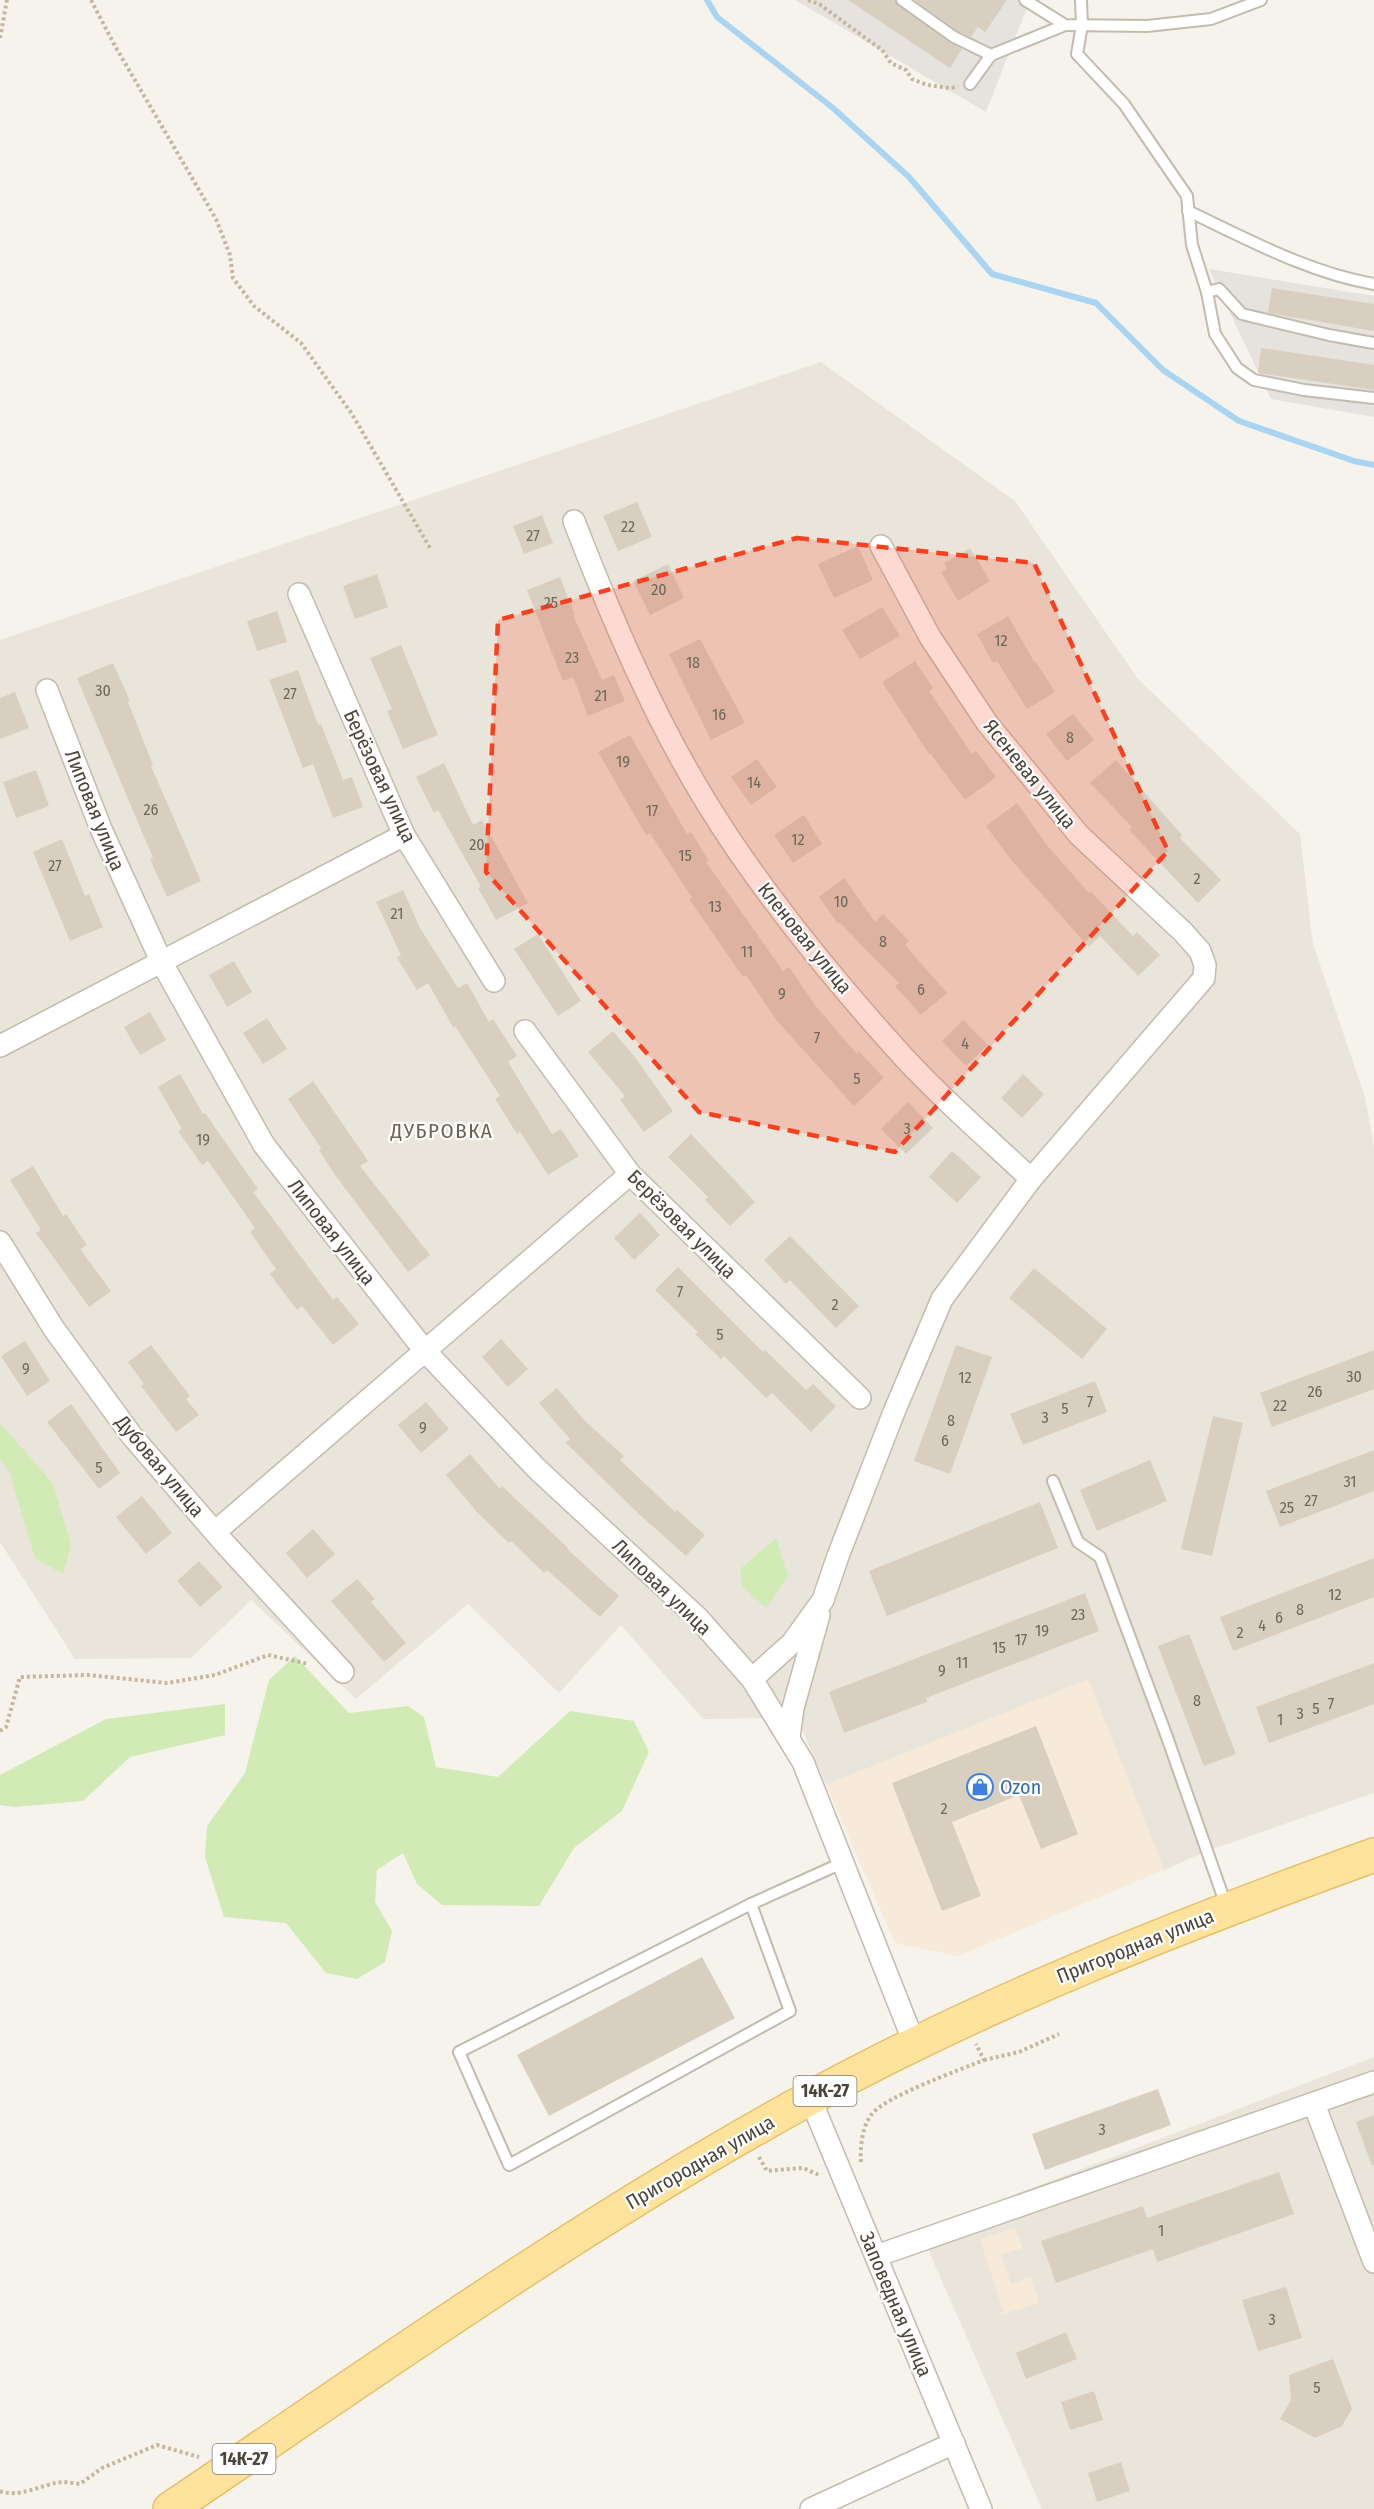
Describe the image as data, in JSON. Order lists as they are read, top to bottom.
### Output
{
  "streets": {
    "main road": ["Пригородная улица", "14К-27"],
    "street": [
      "Ясеневая улица",
      "Берёзовая улица",
      "Липовая улица",
      "Кленовая улица",
      "Дубовая улица",
      "Заповедная улица"
    ]
  },
  "crossings": [
    ["Ясеневая улица", "Кленовая улица"],
    ["Липовая улица", "Пригородная улица"],
    ["Пригородная улица", "Заповедная улица"]
  ],
  "districts": ["ДУБРОВКА"],
  "places": {
    "shop": ["Ozon"]
  },
  "house_numbers": [
    "22",
    "27",
    "20",
    "25",
    "12",
    "23",
    "18",
    "30",
    "27",
    "21",
    "16",
    "8",
    "19",
    "14",
    "26",
    "17",
    "12",
    "20",
    "15",
    "27",
    "2",
    "10",
    "13",
    "21",
    "8",
    "11",
    "6",
    "9",
    "7",
    "4",
    "5",
    "3",
    "19",
    "7",
    "2",
    "5",
    "9",
    "30",
    "12",
    "26",
    "7",
    "22",
    "5",
    "3",
    "8",
    "9",
    "6",
    "5",
    "31",
    "27",
    "25",
    "12",
    "8",
    "23",
    "6",
    "4",
    "19",
    "2",
    "17",
    "15",
    "11",
    "9",
    "8",
    "7",
    "5",
    "3",
    "1",
    "2",
    "3",
    "1",
    "3",
    "5"
  ]
}
